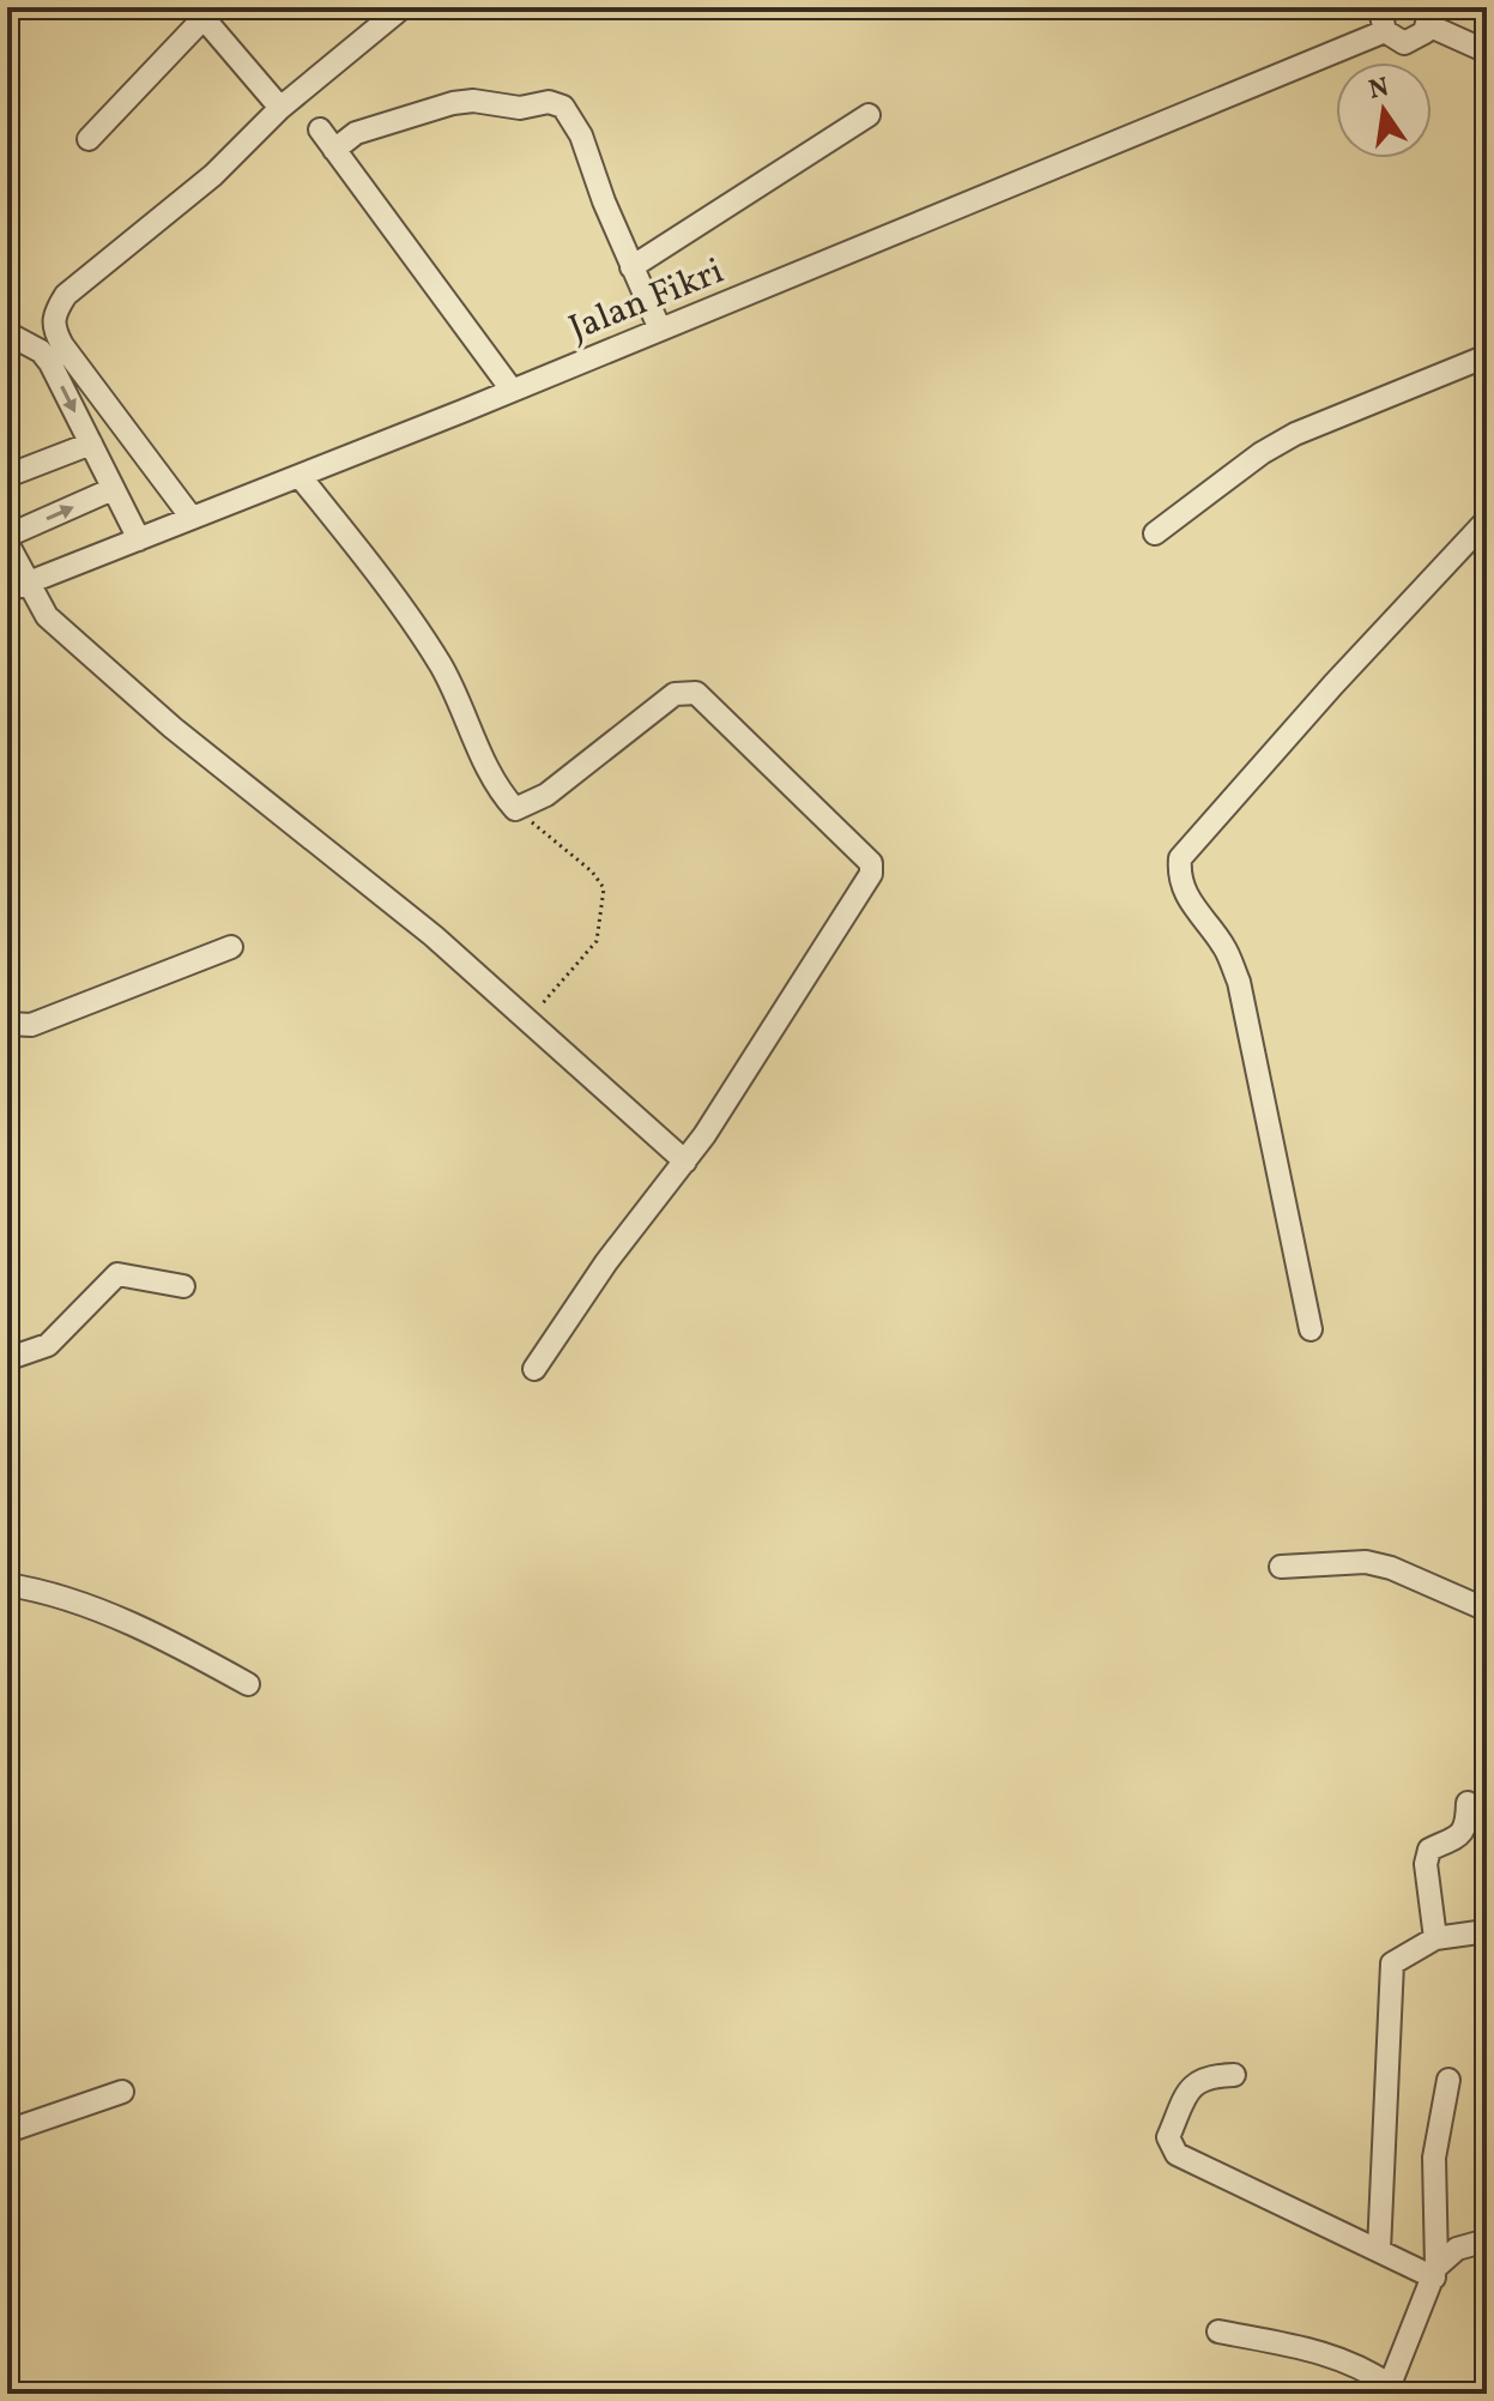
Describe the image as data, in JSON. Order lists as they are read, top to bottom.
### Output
{
  "streets": {
    "street": ["Jalan Fikri"]
  },
  "north": "top"
}
